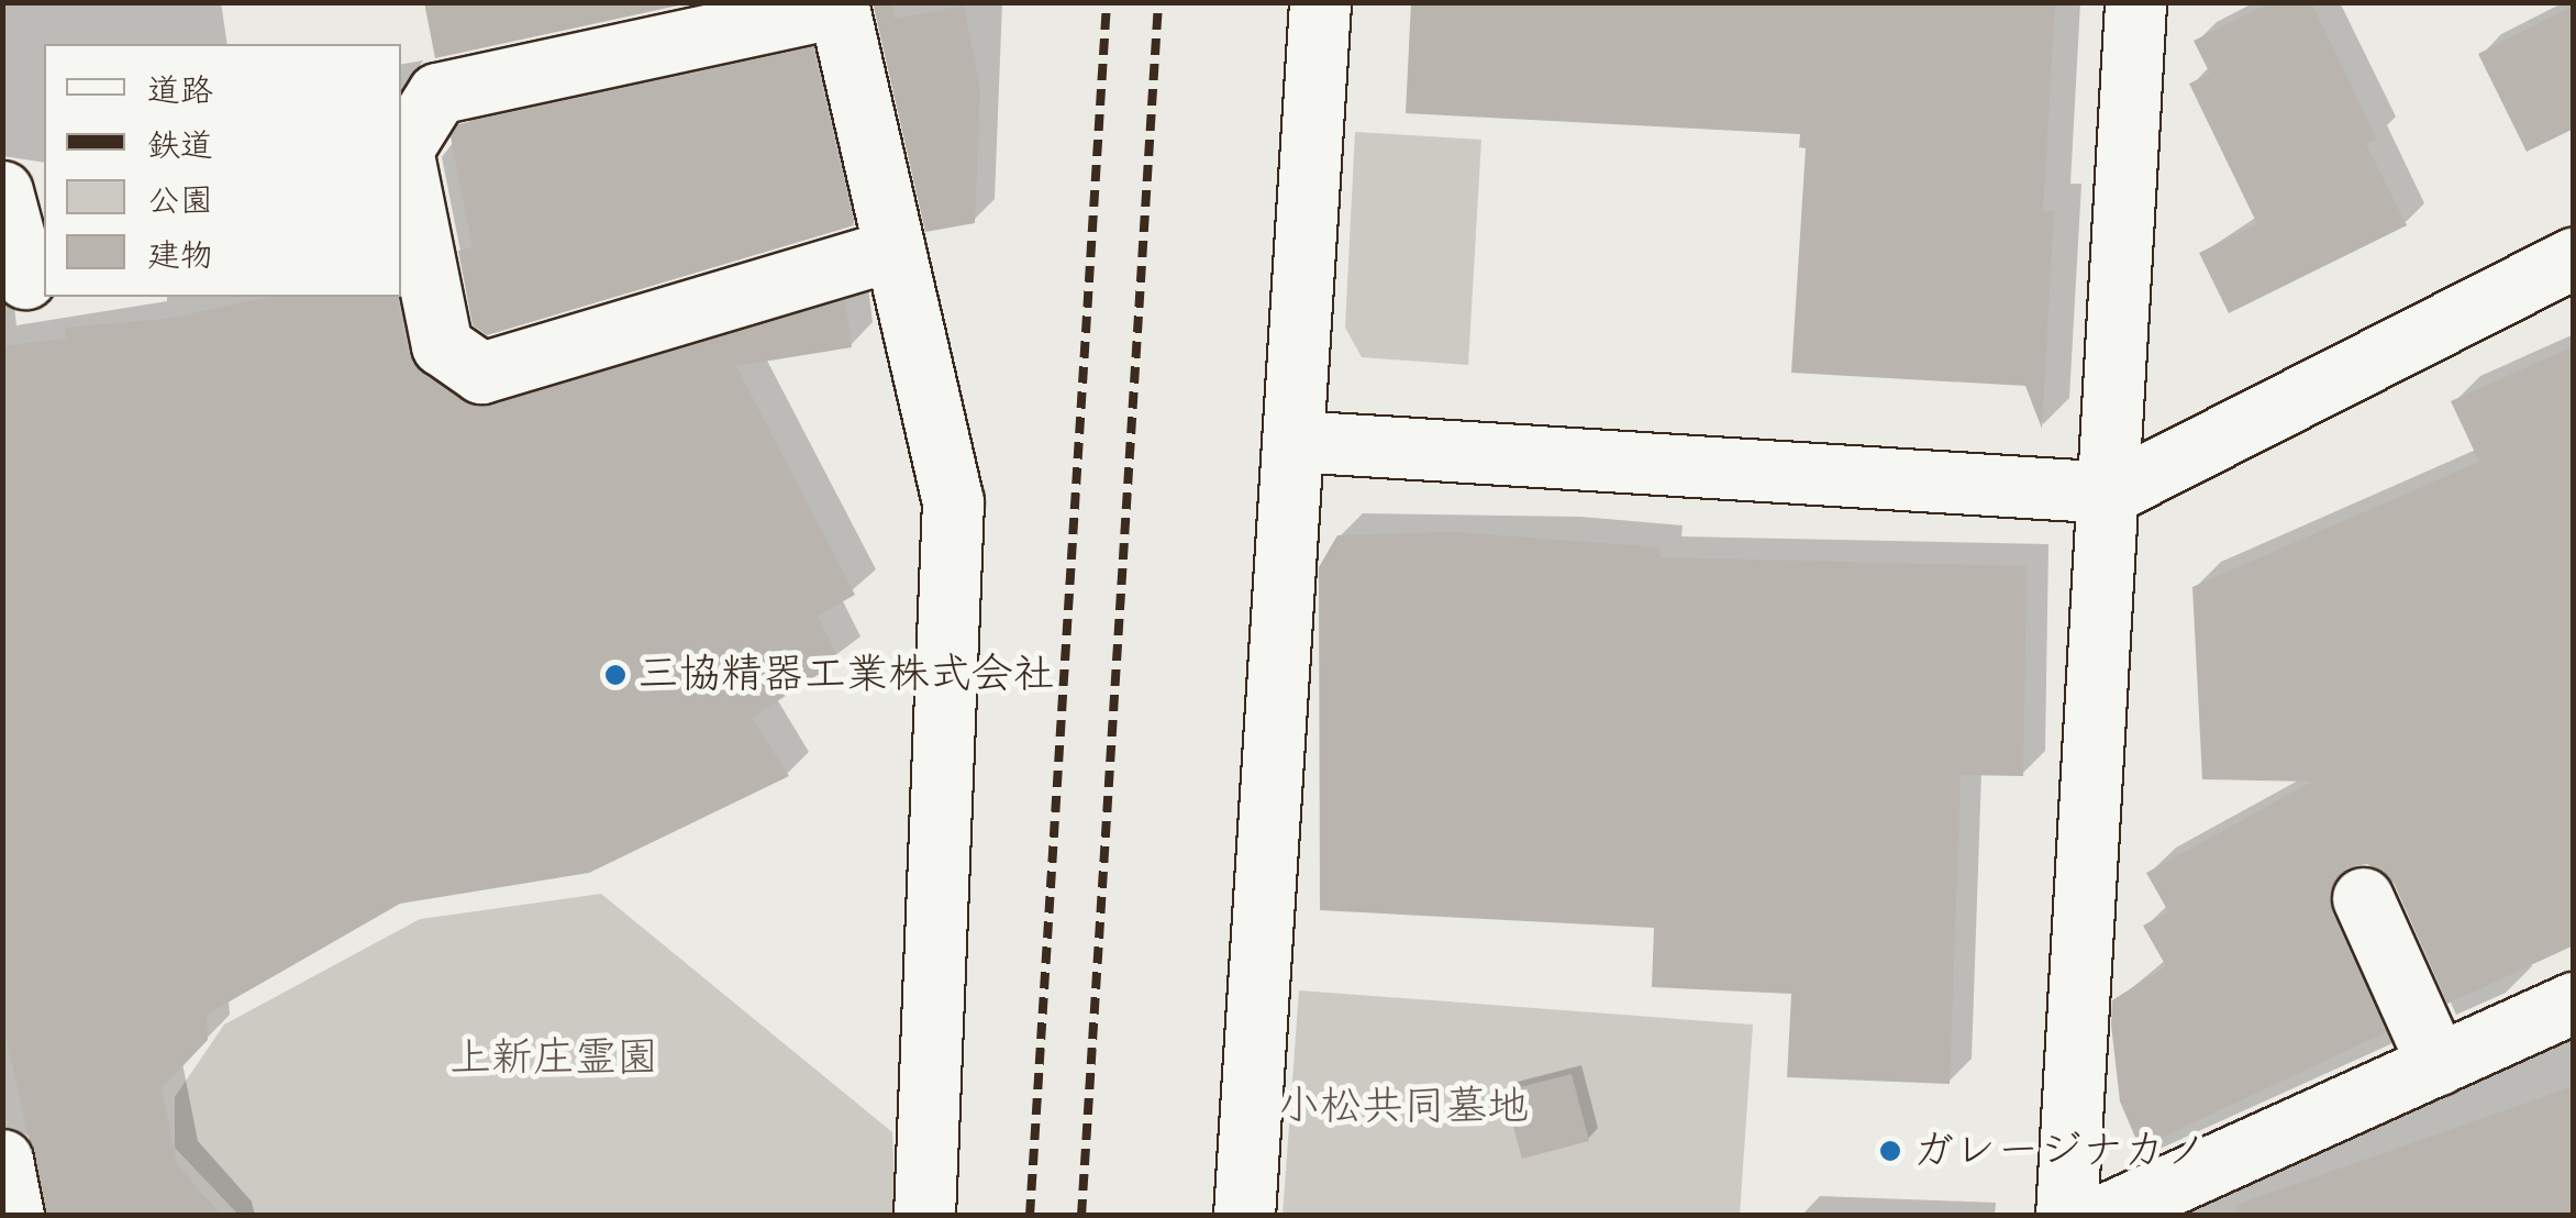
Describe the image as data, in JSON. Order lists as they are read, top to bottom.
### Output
{
  "parks": ["上新庄霊園", "小松共同墓地"],
  "places": ["三協精器工業株式会社", "ガレージナカノ"],
  "legend": [
    "道路",
    "鉄道",
    "公園",
    "建物"
  ]
}
